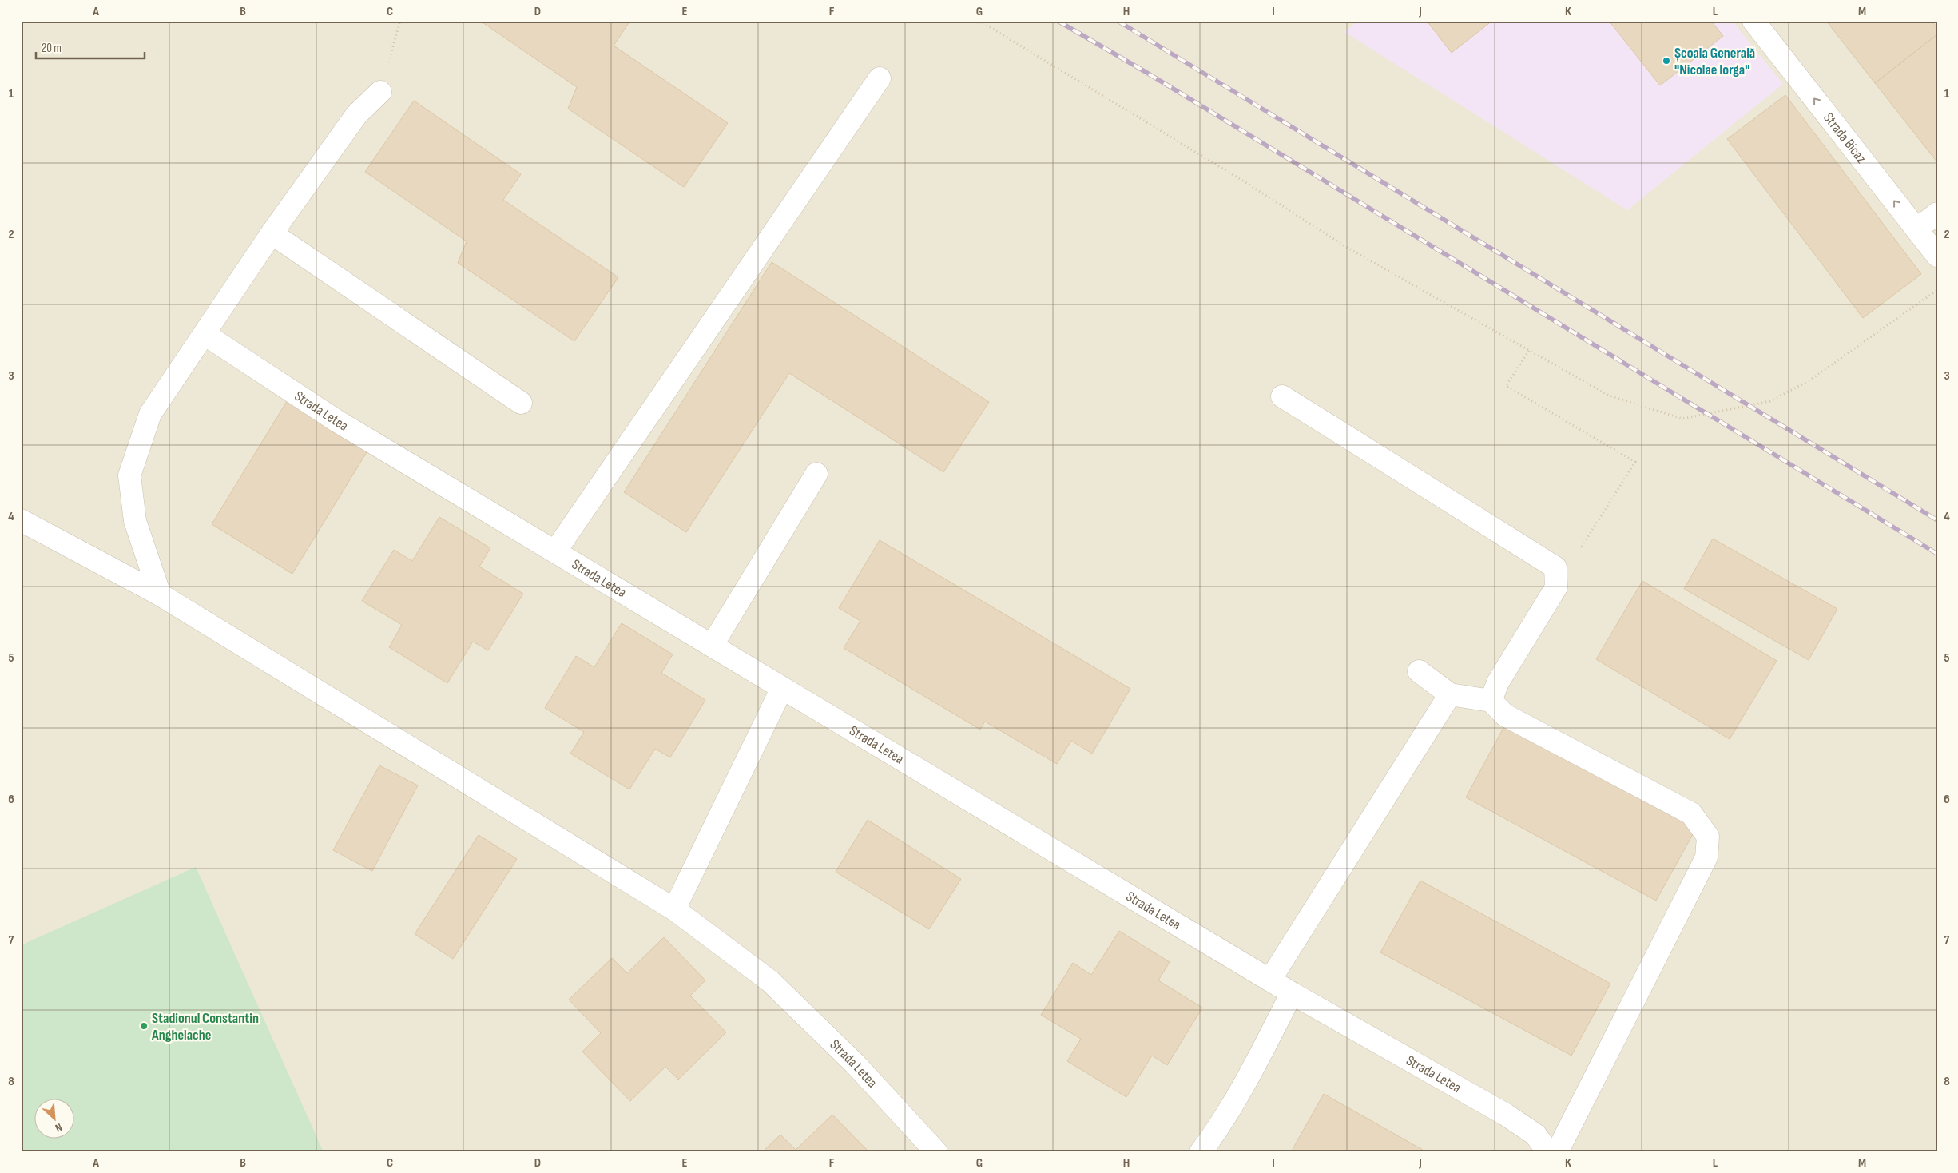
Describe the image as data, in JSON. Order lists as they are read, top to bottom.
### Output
{
  "streets": {
    "street": ["Strada Bicaz", "Strada Letea"]
  },
  "one_way": ["Strada Bicaz"],
  "places": ["Școala Generală \"Nicolae Iorga\"", "Stadionul Constantin Anghelache"],
  "scale_bar": "20 m",
  "north": "bottom right",
  "grid": {
    "columns": [
      "A",
      "B",
      "C",
      "D",
      "E",
      "F",
      "G",
      "H",
      "I",
      "J",
      "K",
      "L",
      "M"
    ],
    "rows": [
      "1",
      "2",
      "3",
      "4",
      "5",
      "6",
      "7",
      "8"
    ]
  }
}
